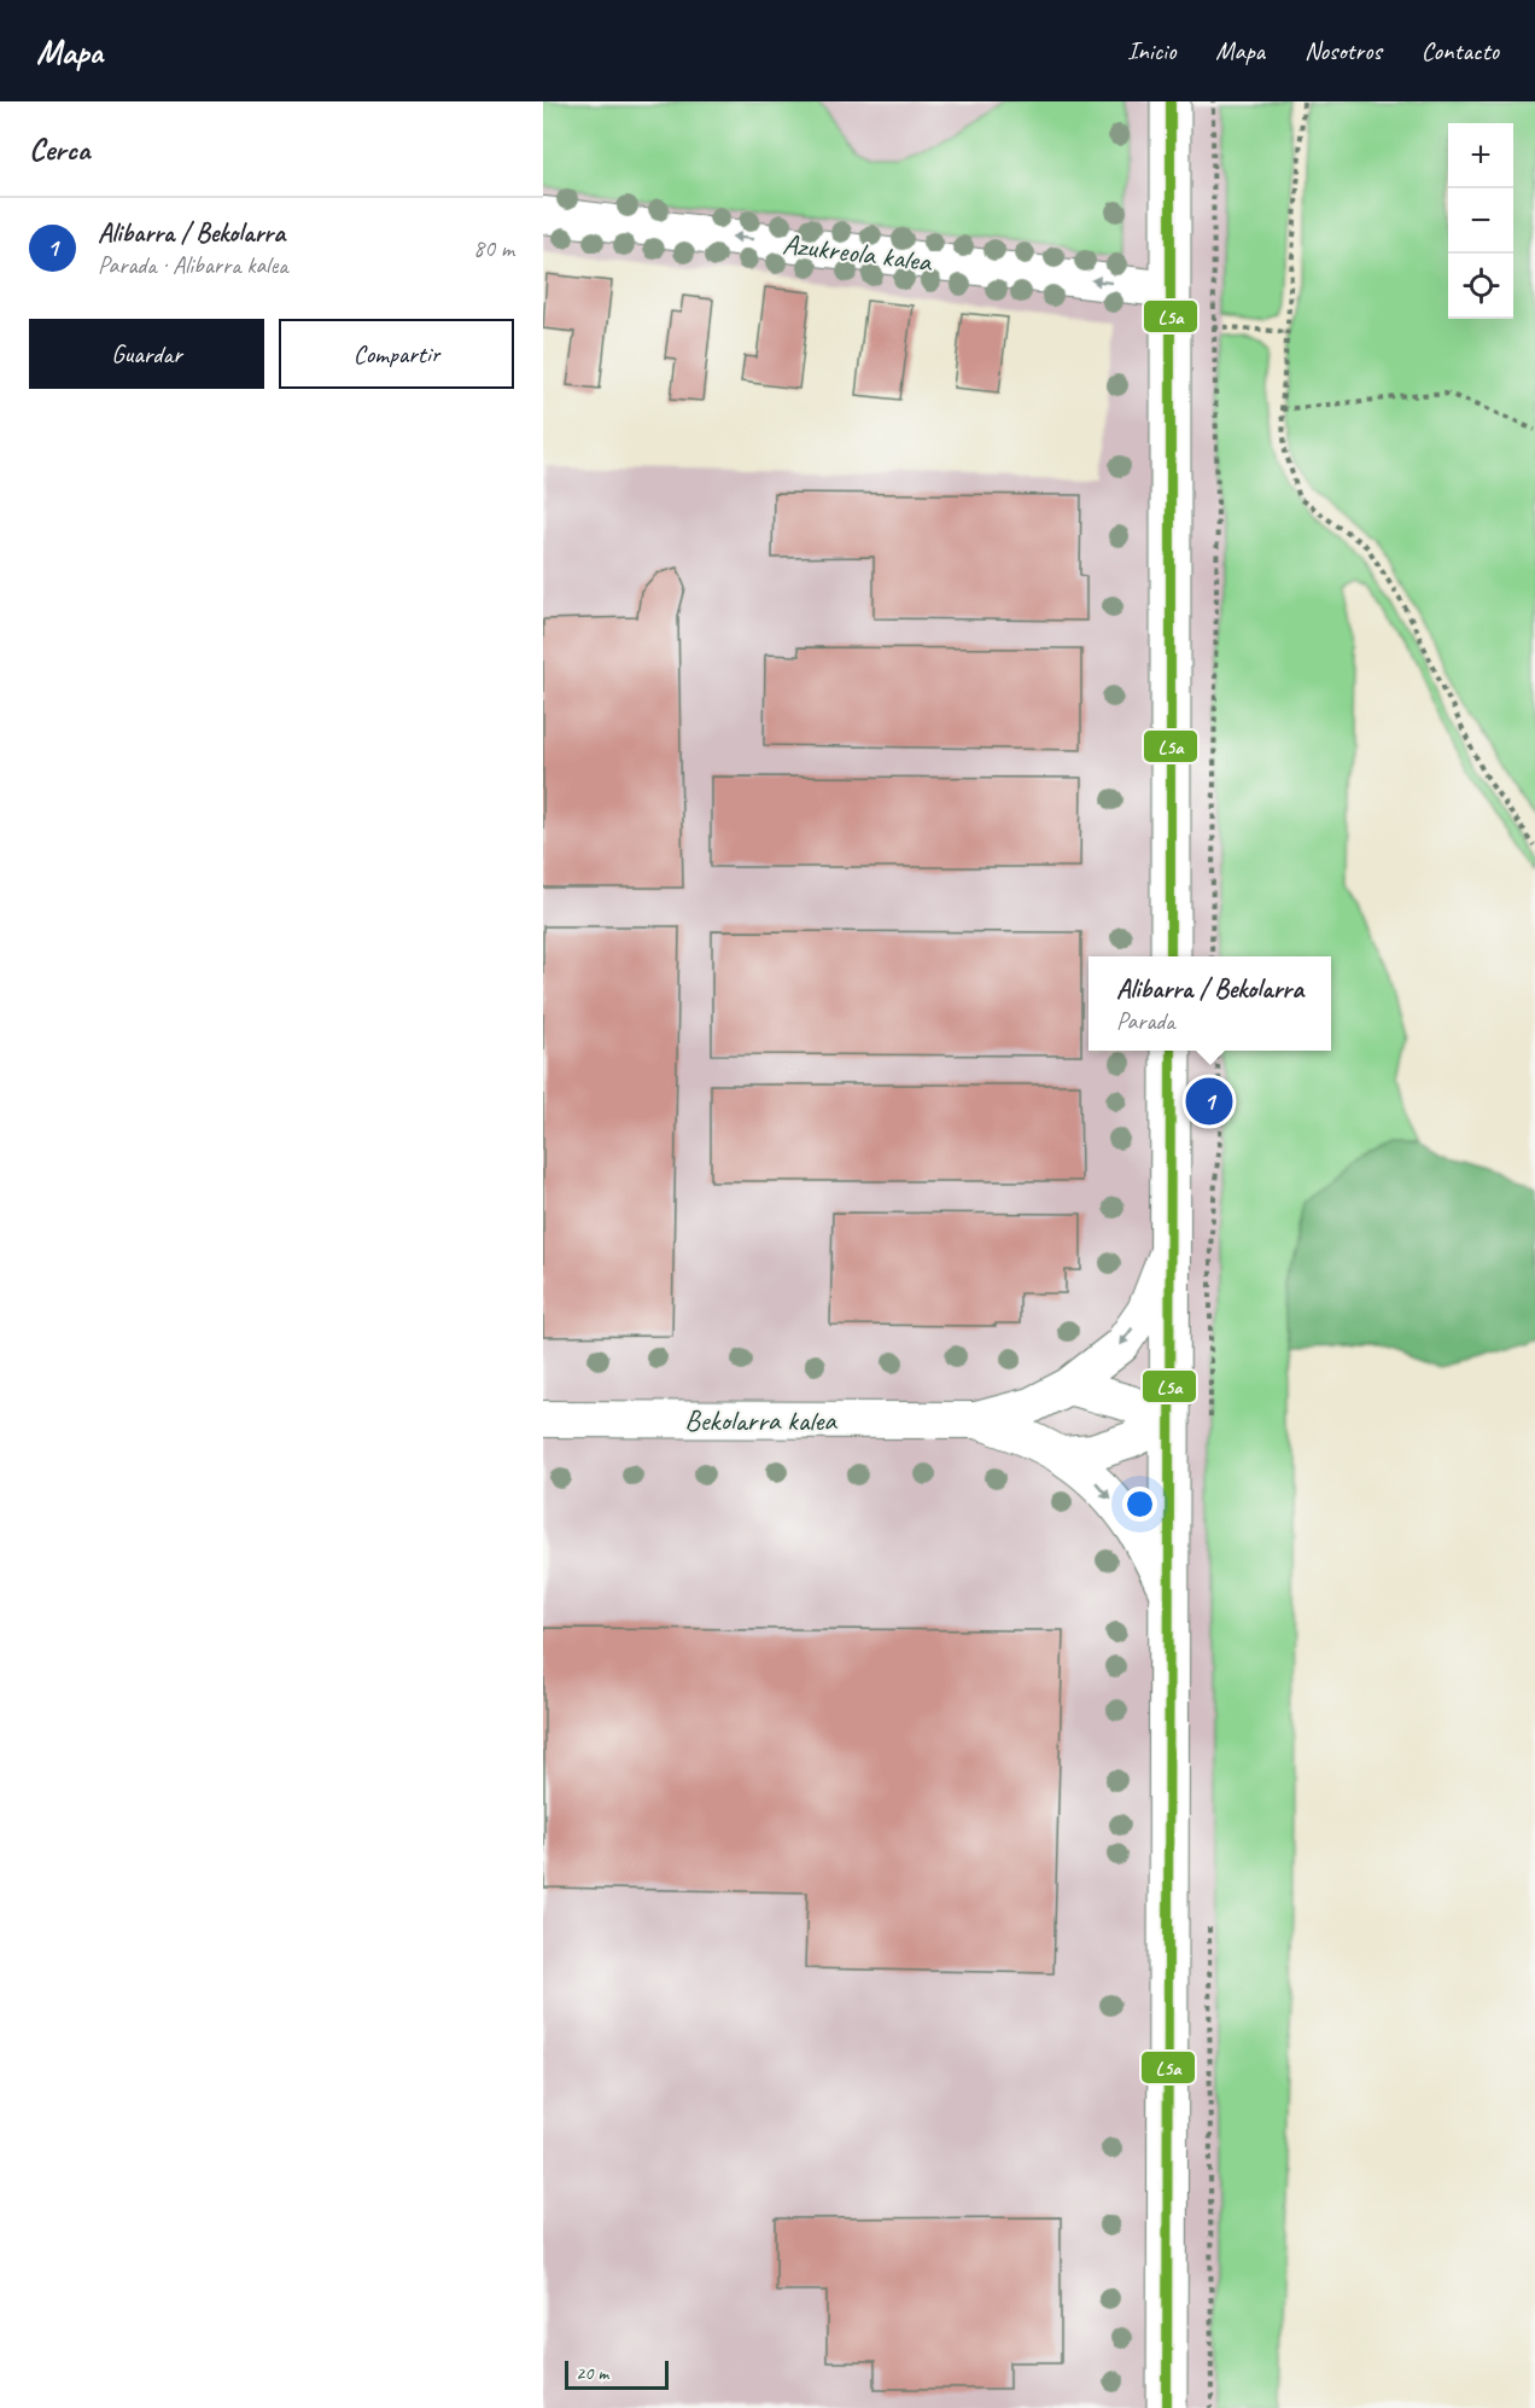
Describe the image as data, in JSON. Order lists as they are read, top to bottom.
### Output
{
  "streets": {
    "street": ["Azukreola kalea", "Bekolarra kalea"]
  },
  "one_way": ["Azukreola kalea"],
  "lines": ["transit line L5a"],
  "scale_bar": "20 m",
  "page": {
    "header": "Mapa",
    "nav": [
      "Inicio",
      "Mapa",
      "Nosotros",
      "Contacto"
    ],
    "heading": "Cerca",
    "map_buttons": ["+", "−"],
    "list": [
      {
        "mark": "1",
        "name": "Alibarra / Bekolarra",
        "note": "Parada · Alibarra kalea",
        "value": "80 m"
      }
    ],
    "buttons": ["Guardar", "Compartir"],
    "popup": ["Alibarra / Bekolarra", "Parada"],
    "pins": "1",
    "scale": "20 m"
  }
}
